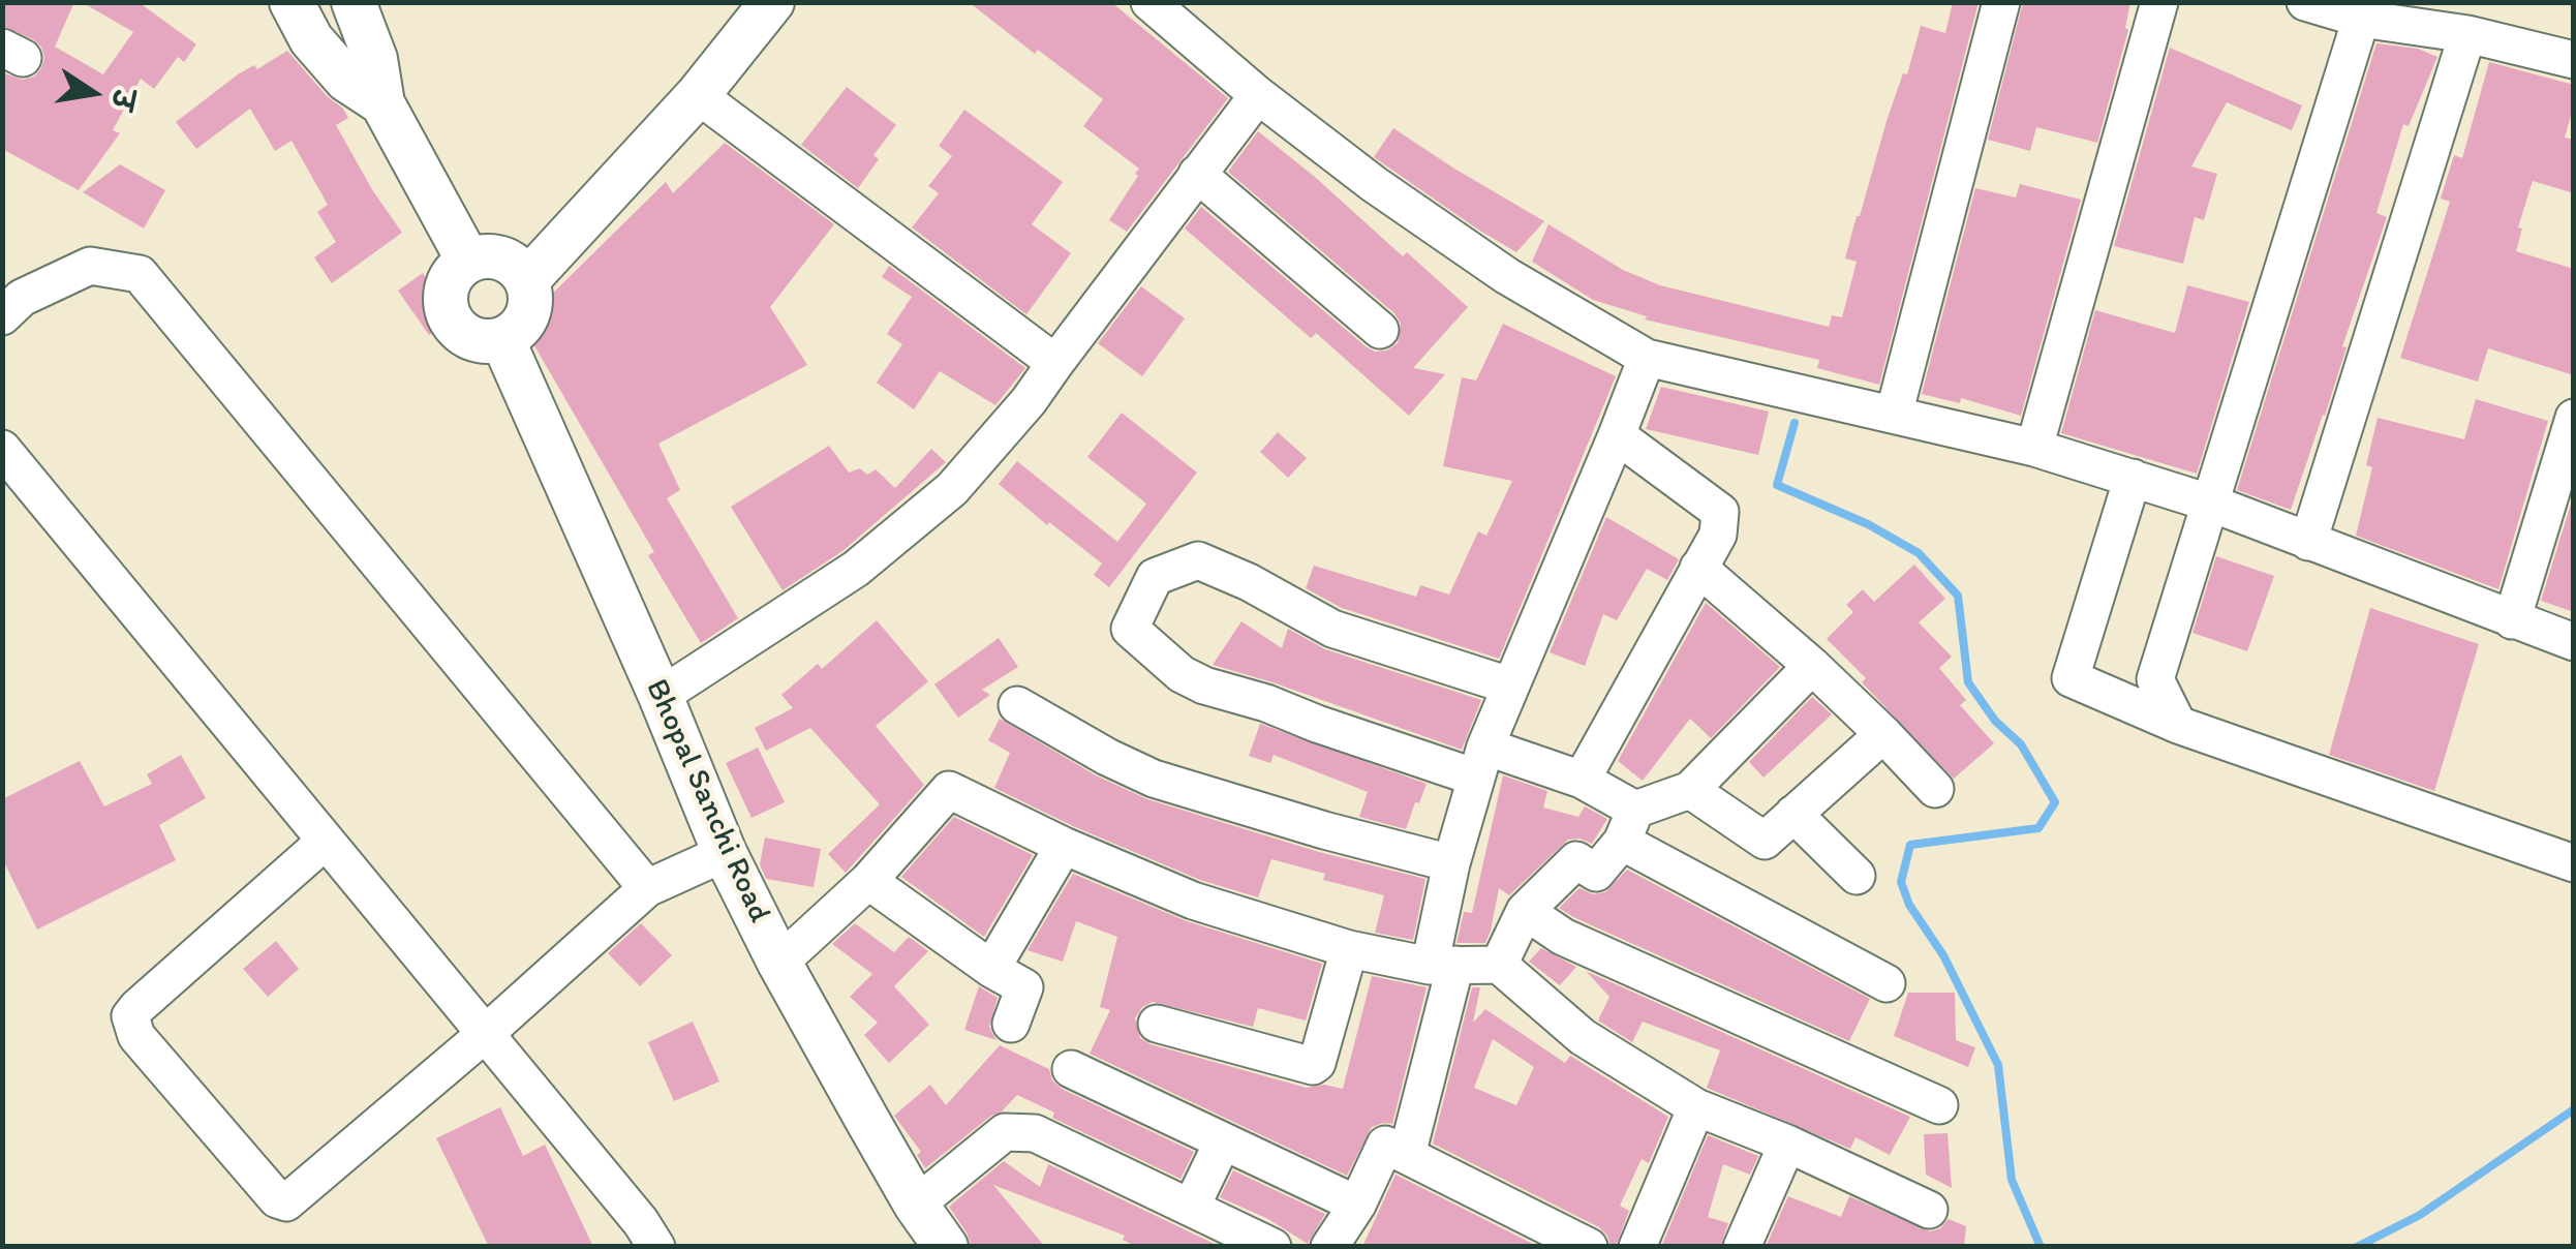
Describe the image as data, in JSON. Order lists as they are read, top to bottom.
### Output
{
  "streets": {
    "main road": ["Bhopal Sanchi Road"]
  },
  "north": "right"
}
